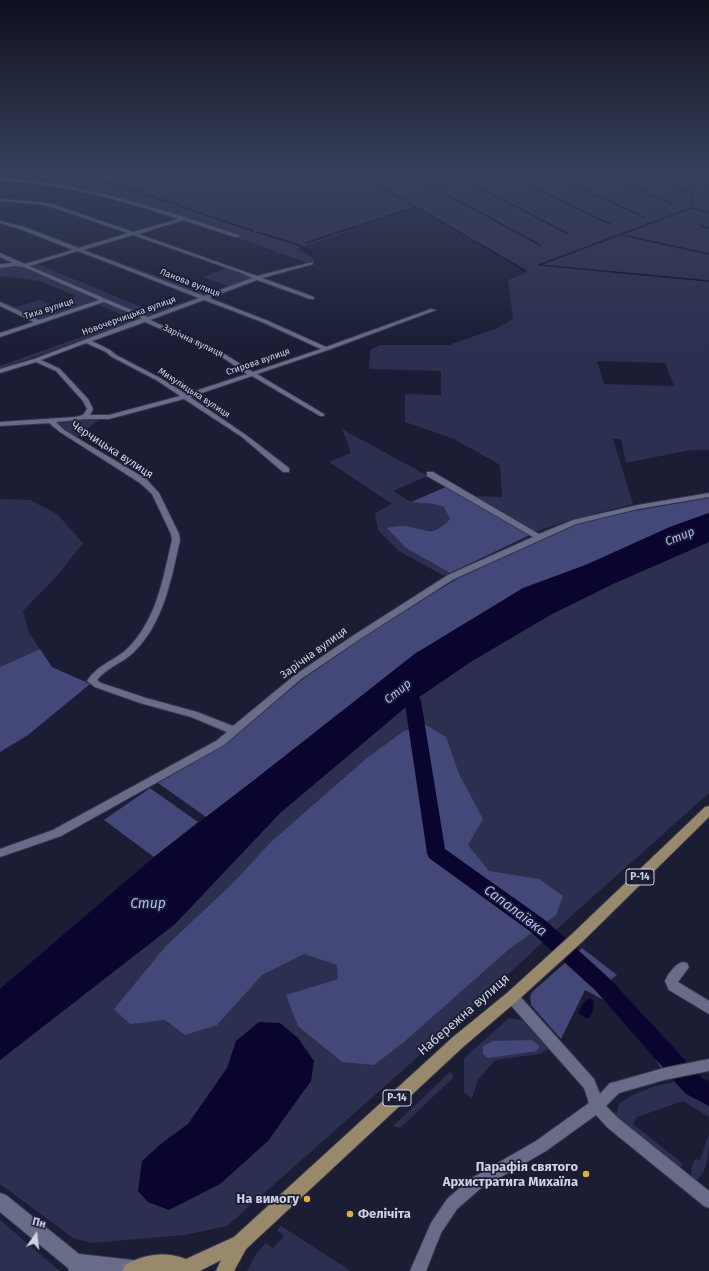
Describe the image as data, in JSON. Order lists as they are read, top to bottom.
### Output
{
  "streets": {
    "main road": ["Р-14", "Набережна вулиця"],
    "street": [
      "Ланова вулиця",
      "Тиха вулиця",
      "Новочерчицька вулиця",
      "Зарічна вулиця",
      "Стирова вулиця",
      "Микулицька вулиця",
      "Черчицька вулиця"
    ]
  },
  "crossings": [
    ["Ланова вулиця", "Новочерчицька вулиця"],
    ["Ланова вулиця", "Стирова вулиця"],
    ["Тиха вулиця", "Зарічна вулиця"],
    ["Новочерчицька вулиця", "Зарічна вулиця"],
    ["Новочерчицька вулиця", "Микулицька вулиця"],
    ["Новочерчицька вулиця", "Черчицька вулиця"],
    ["Зарічна вулиця", "Стирова вулиця"],
    ["Зарічна вулиця", "Черчицька вулиця"],
    ["Стирова вулиця", "Микулицька вулиця"],
    ["Стирова вулиця", "Черчицька вулиця"]
  ],
  "water": ["Стир", "Сапалаївка"],
  "places": ["Парафія святого Архистратига Михаїла", "На вимогу", "Фелічіта"],
  "north": "top"
}
